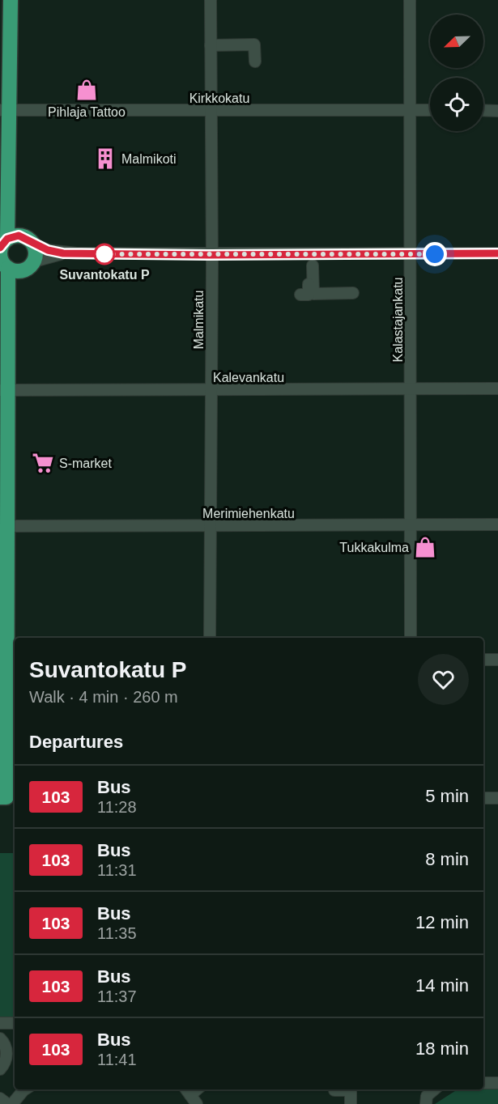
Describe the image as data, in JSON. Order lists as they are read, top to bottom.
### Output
{
  "streets": {
    "street": [
      "Kirkkokatu",
      "Malmikatu",
      "Kalastajankatu",
      "Kalevankatu",
      "Merimiehenkatu"
    ]
  },
  "crossings": [
    ["Kirkkokatu", "Malmikatu"],
    ["Kirkkokatu", "Kalastajankatu"],
    ["Malmikatu", "Kalevankatu"],
    ["Malmikatu", "Merimiehenkatu"],
    ["Kalastajankatu", "Kalevankatu"],
    ["Kalastajankatu", "Merimiehenkatu"]
  ],
  "places": {
    "shop": ["Pihlaja Tattoo", "Tukkakulma"],
    "building": ["Malmikoti"],
    "other": ["Suvantokatu P"],
    "supermarket": ["S-market"]
  },
  "lines": ["bus line 103"],
  "north": "bottom left",
  "page": {
    "heading": [
      ["Suvantokatu P", "Walk · 4 min · 260 m"],
      "Departures"
    ],
    "list": [
      {
        "mark": "103",
        "name": "Bus",
        "note": "11:28",
        "value": "5 min"
      },
      {
        "mark": "103",
        "name": "Bus",
        "note": "11:31",
        "value": "8 min"
      },
      {
        "mark": "103",
        "name": "Bus",
        "note": "11:35",
        "value": "12 min"
      },
      {
        "mark": "103",
        "name": "Bus",
        "note": "11:37",
        "value": "14 min"
      },
      {
        "mark": "103",
        "name": "Bus",
        "note": "11:41",
        "value": "18 min"
      }
    ]
  }
}
